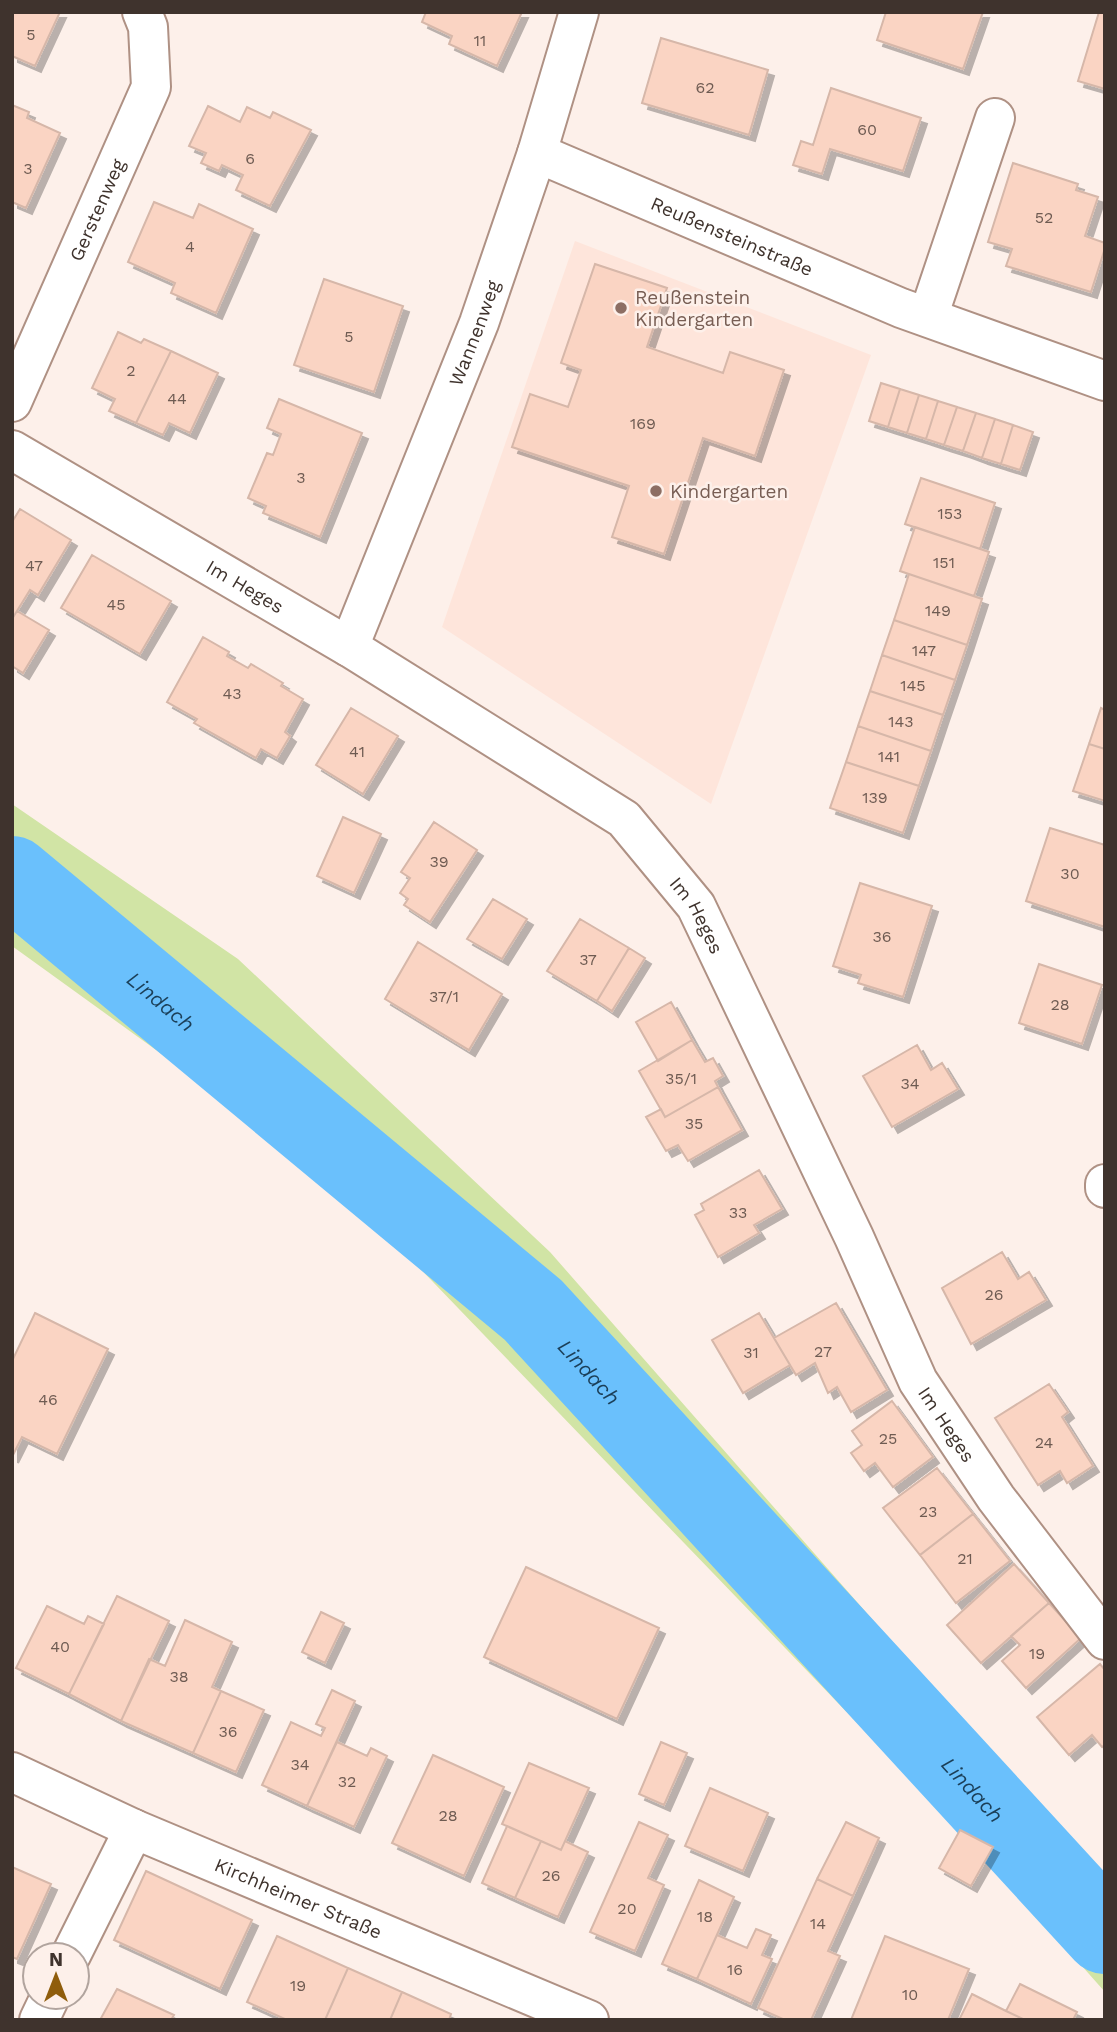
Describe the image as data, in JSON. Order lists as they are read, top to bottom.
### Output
{
  "streets": {
    "street": [
      "Gerstenweg",
      "Reußensteinstraße",
      "Wannenweg",
      "Im Heges",
      "Kirchheimer Straße"
    ]
  },
  "crossings": [
    ["Reußensteinstraße", "Wannenweg"],
    ["Wannenweg", "Im Heges"]
  ],
  "water": ["Lindach"],
  "places": ["Reußenstein Kindergarten", "Kindergarten"],
  "house_numbers": [
    "5",
    "11",
    "62",
    "60",
    "6",
    "3",
    "52",
    "4",
    "5",
    "2",
    "44",
    "169",
    "3",
    "153",
    "151",
    "47",
    "45",
    "149",
    "147",
    "145",
    "43",
    "143",
    "41",
    "141",
    "139",
    "39",
    "30",
    "36",
    "37",
    "37/1",
    "28",
    "35/1",
    "34",
    "35",
    "33",
    "26",
    "27",
    "31",
    "46",
    "25",
    "24",
    "23",
    "21",
    "40",
    "19",
    "38",
    "36",
    "34",
    "32",
    "28",
    "26",
    "20",
    "18",
    "14",
    "16",
    "19",
    "10"
  ],
  "north": "top"
}
